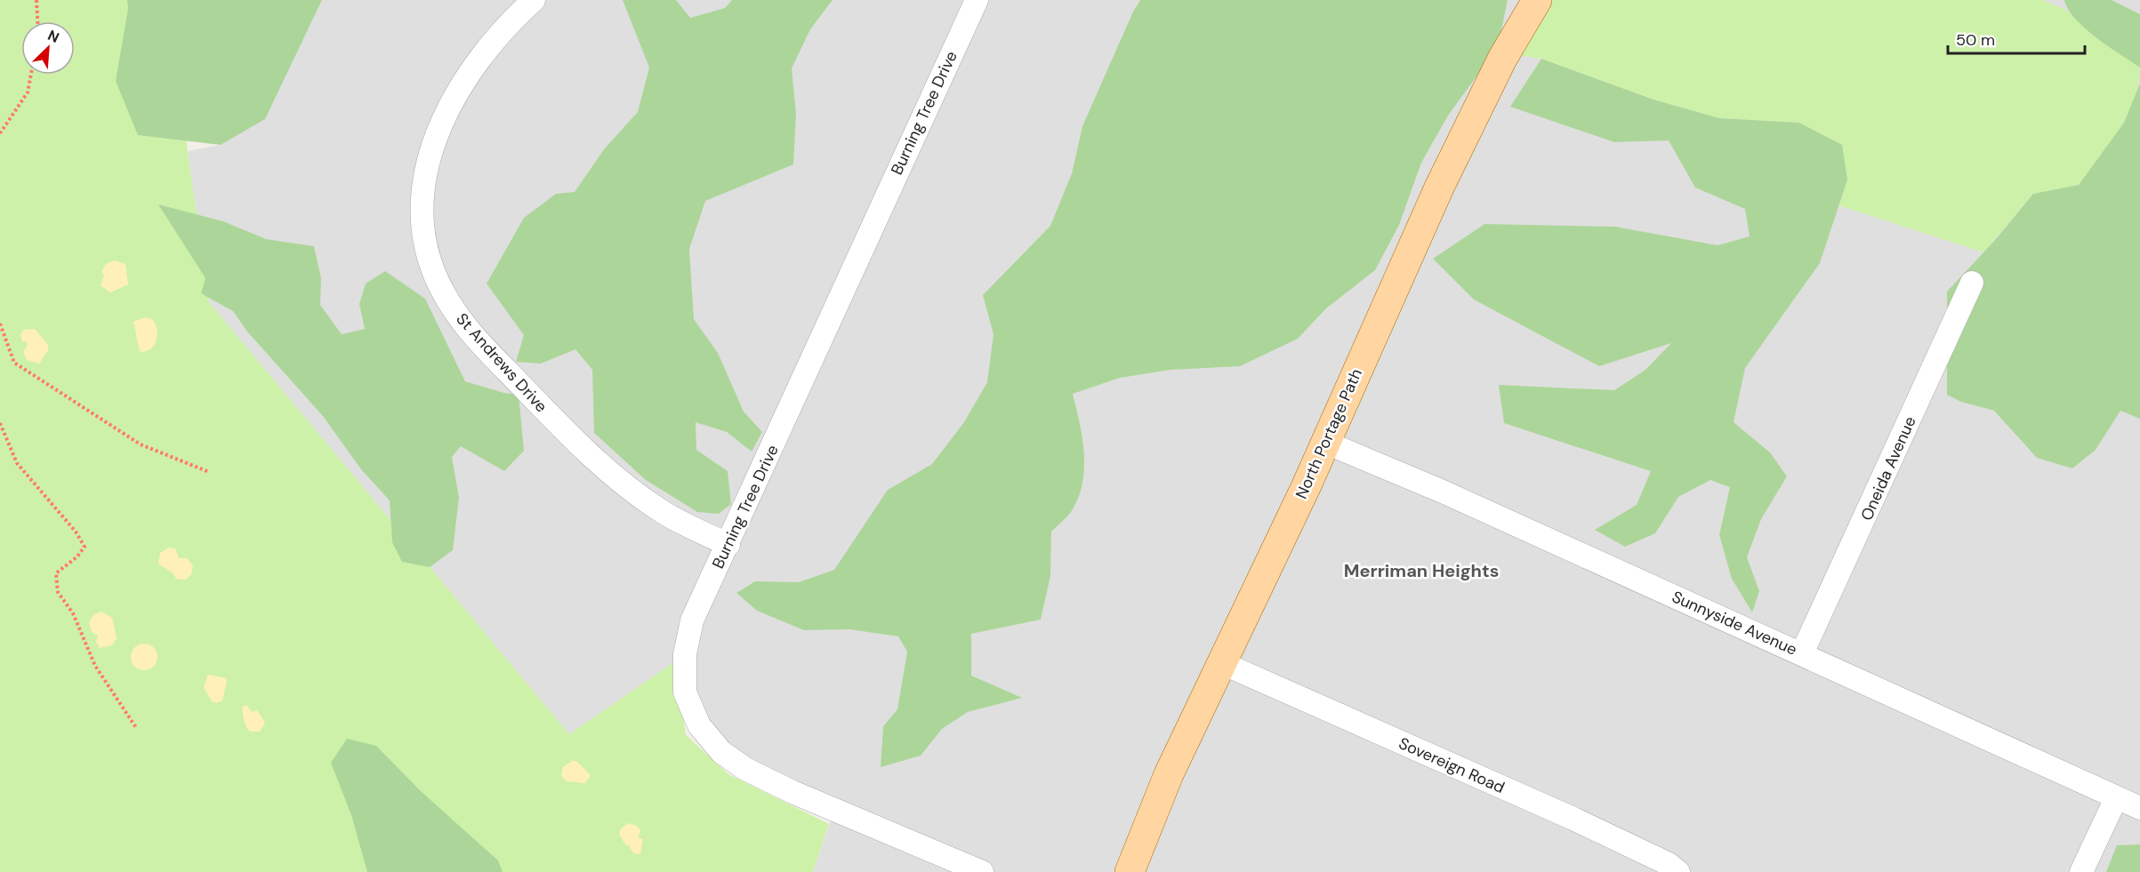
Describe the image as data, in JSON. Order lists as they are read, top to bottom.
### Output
{
  "streets": {
    "main road": ["North Portage Path"],
    "street": [
      "Burning Tree Drive",
      "St Andrews Drive",
      "Oneida Avenue",
      "Sunnyside Avenue",
      "Sovereign Road"
    ]
  },
  "crossings": [
    ["Burning Tree Drive", "St Andrews Drive"],
    ["North Portage Path", "Sunnyside Avenue"],
    ["North Portage Path", "Sovereign Road"],
    ["Oneida Avenue", "Sunnyside Avenue"]
  ],
  "districts": ["Merriman Heights"],
  "scale_bar": "50 m",
  "north": "top right"
}
